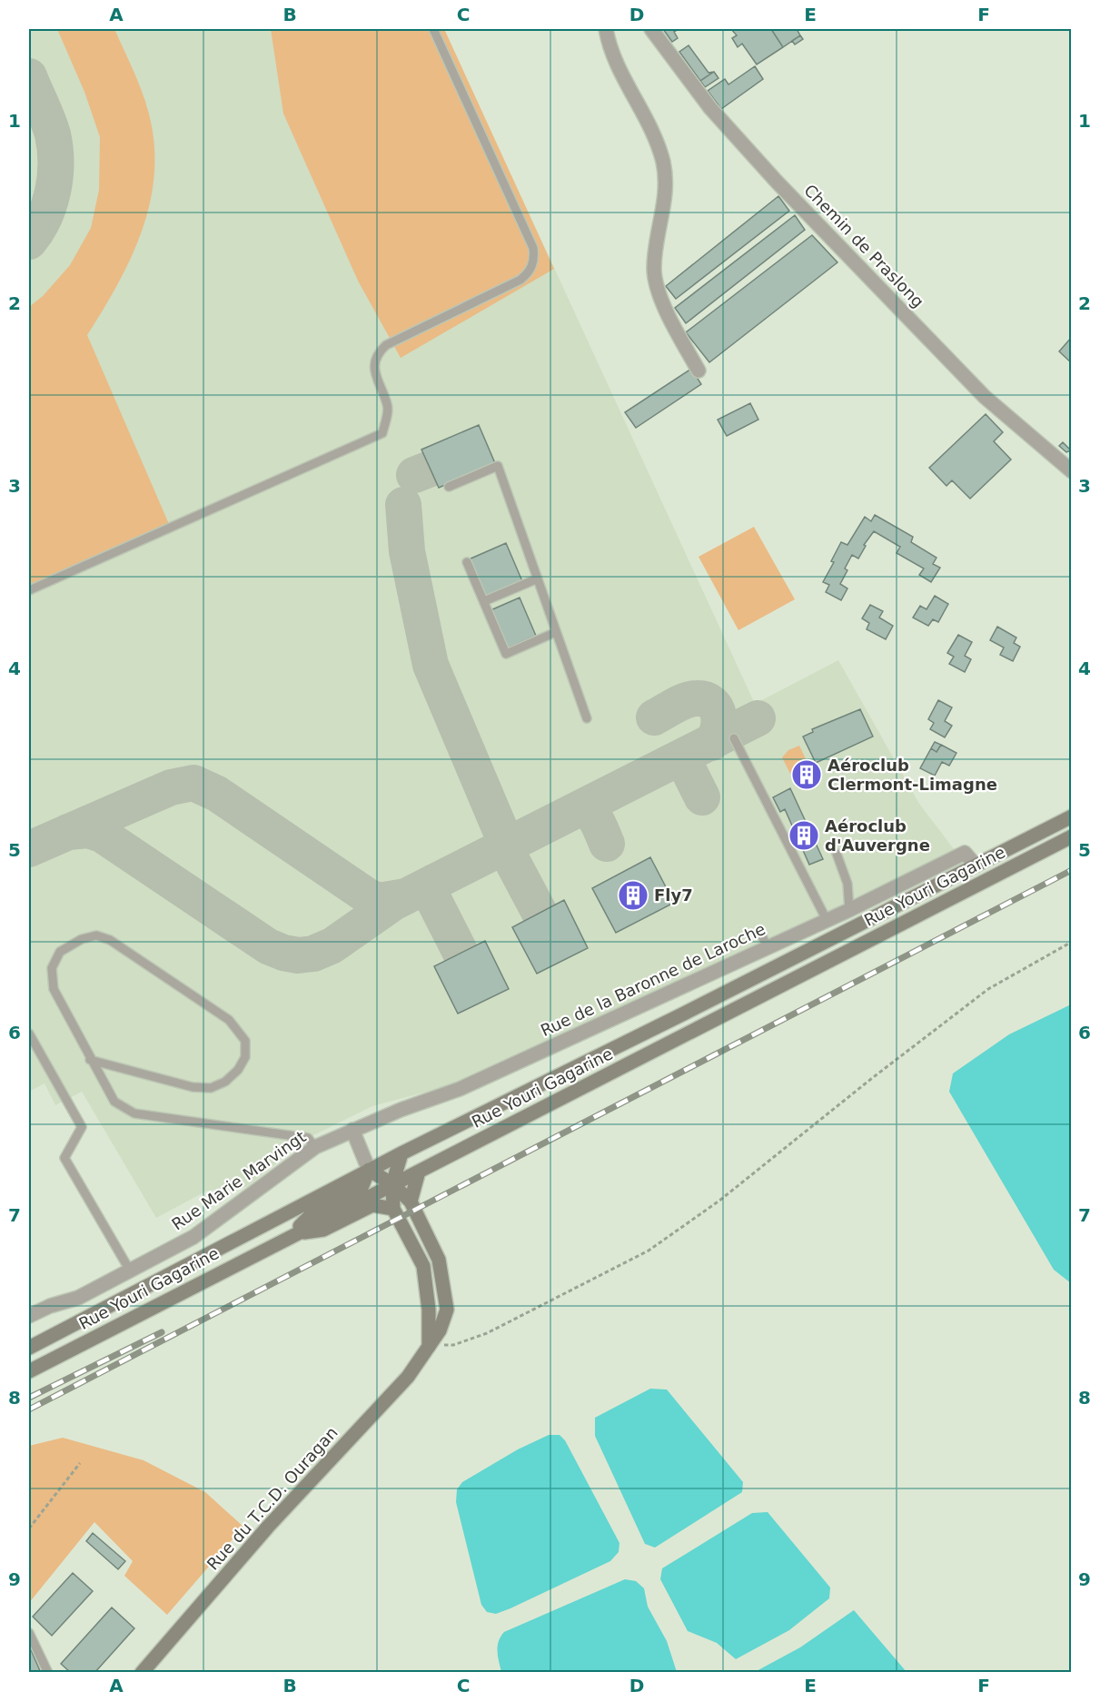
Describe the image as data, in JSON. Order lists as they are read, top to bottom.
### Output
{
  "streets": {
    "main road": ["Rue Youri Gagarine", "Rue du T.C.D. Ouragan"],
    "street": ["Chemin de Praslong", "Rue de la Baronne de Laroche", "Rue Marie Marvingt"]
  },
  "crossings": [
    ["Rue Youri Gagarine", "Rue de la Baronne de Laroche"],
    ["Rue Youri Gagarine", "Rue du T.C.D. Ouragan"],
    ["Rue de la Baronne de Laroche", "Rue Marie Marvingt"]
  ],
  "places": {
    "building": ["Aéroclub Clermont-Limagne", "Aéroclub d'Auvergne", "Fly7"]
  },
  "grid": {
    "columns": [
      "A",
      "B",
      "C",
      "D",
      "E",
      "F"
    ],
    "rows": [
      "1",
      "2",
      "3",
      "4",
      "5",
      "6",
      "7",
      "8",
      "9"
    ]
  }
}
